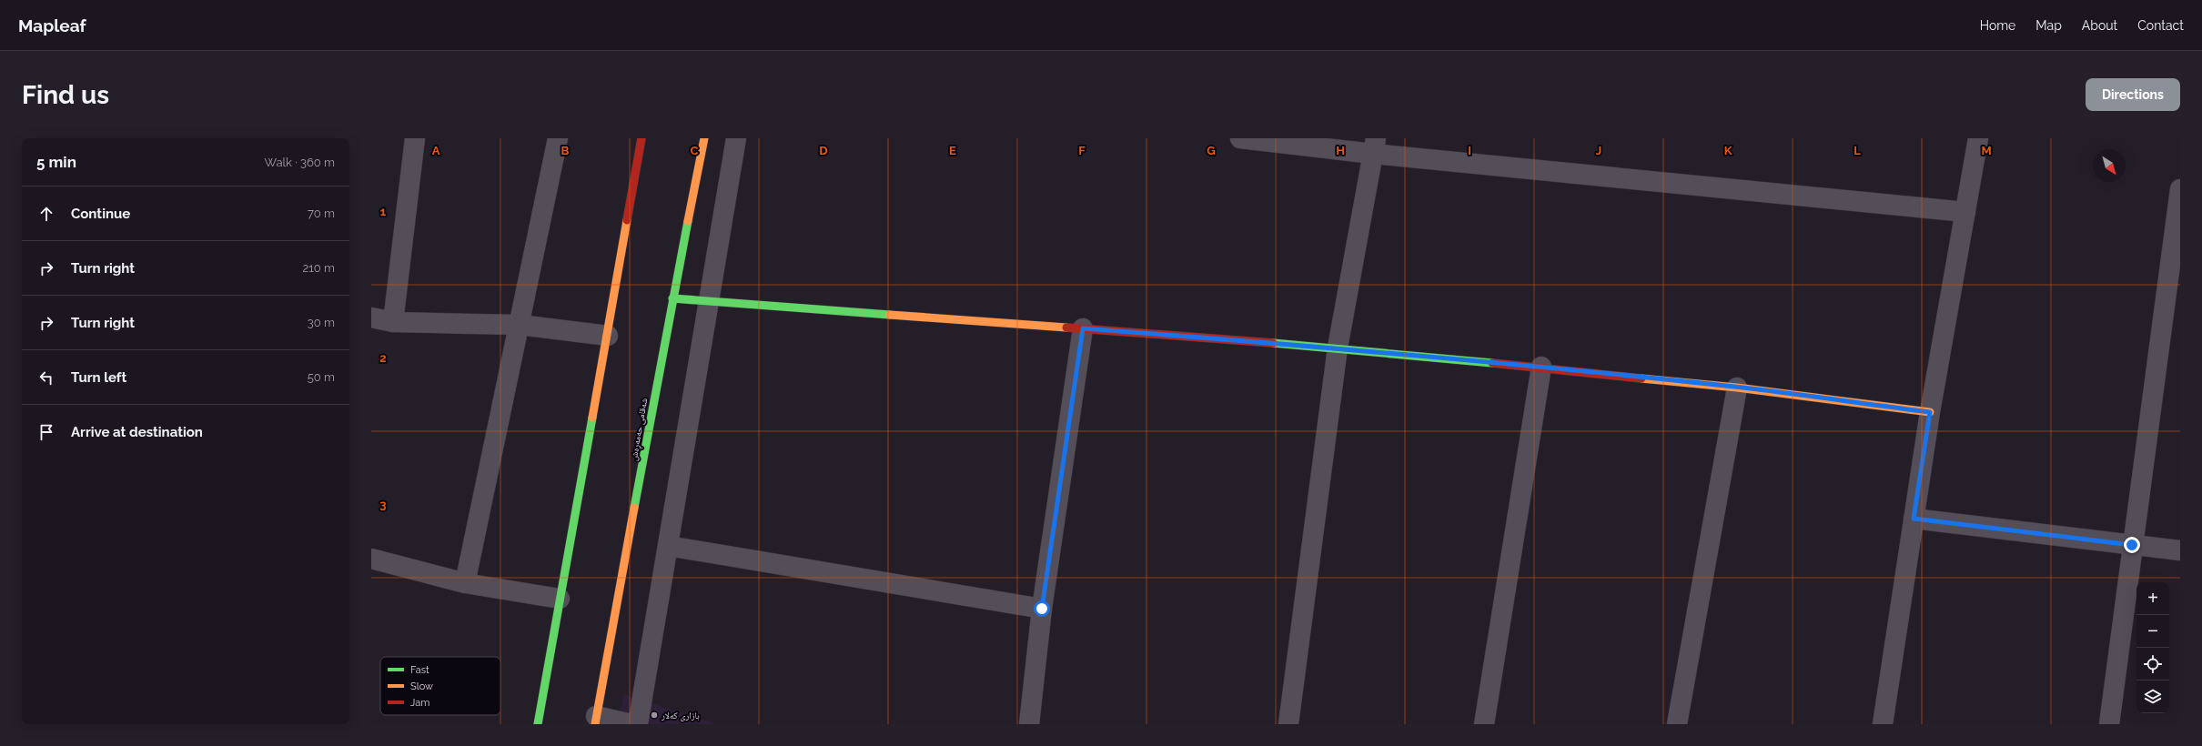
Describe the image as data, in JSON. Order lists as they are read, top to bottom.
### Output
{
  "streets": {
    "main road": ["شەقامی حەمەڕەش"]
  },
  "places": ["بازاری کەلار"],
  "legend": ["Fast", "Slow", "Jam"],
  "north": "bottom right",
  "page": {
    "header": "Mapleaf",
    "nav": [
      "Home",
      "Map",
      "About",
      "Contact"
    ],
    "buttons": "Directions",
    "title": "Find us",
    "heading": ["5 min", "Walk · 360 m"],
    "list": [
      ["Continue", "70 m"],
      ["Turn right", "210 m"],
      ["Turn right", "30 m"],
      ["Turn left", "50 m"],
      "Arrive at destination"
    ],
    "map_buttons": ["+", "−"]
  },
  "grid": {
    "columns": [
      "A",
      "B",
      "C",
      "D",
      "E",
      "F",
      "G",
      "H",
      "I",
      "J",
      "K",
      "L",
      "M"
    ],
    "rows": ["1", "2", "3"]
  }
}
